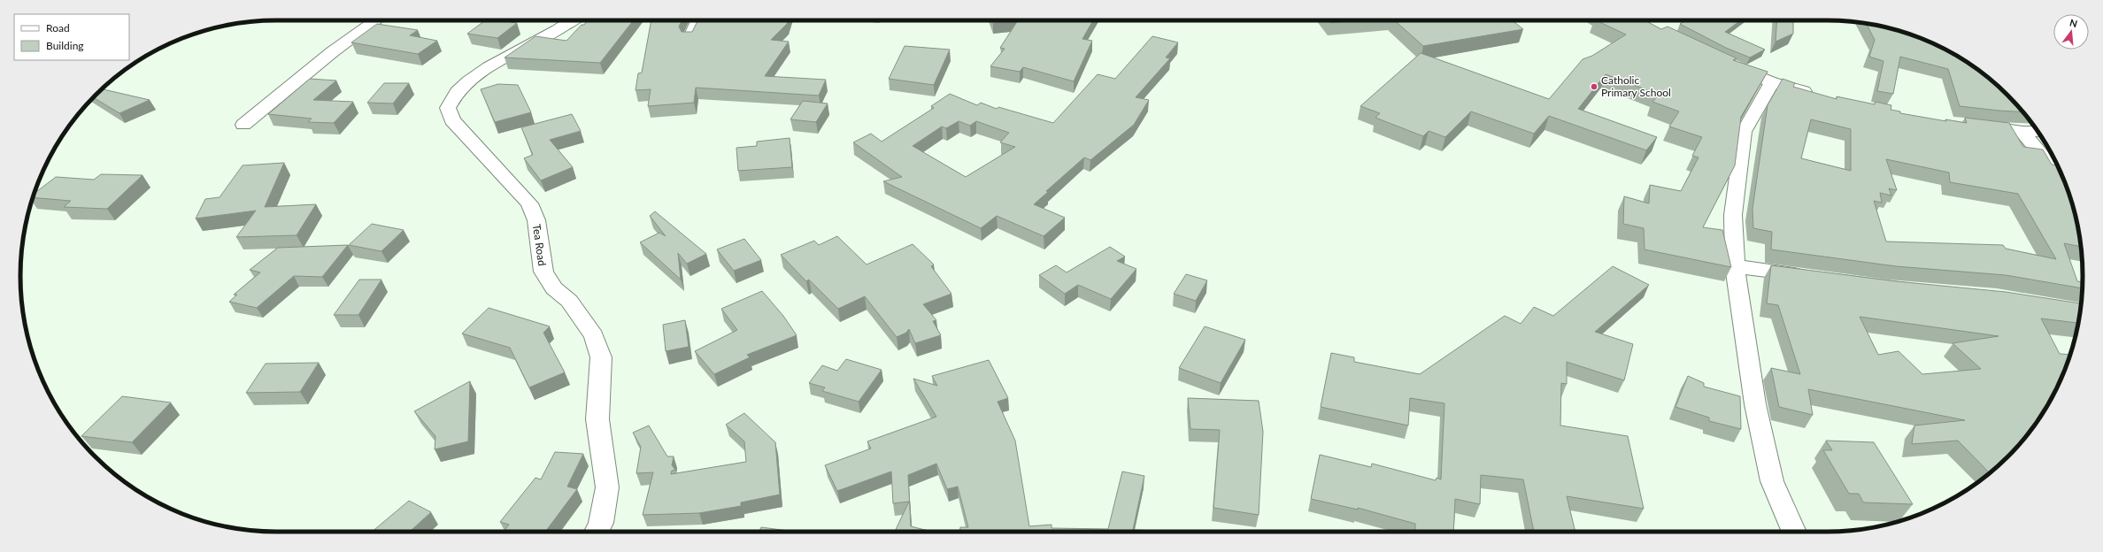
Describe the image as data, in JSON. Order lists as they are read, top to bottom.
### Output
{
  "streets": {
    "main road": ["Tea Road"]
  },
  "places": ["Catholic Primary School"],
  "legend": ["Road", "Building"],
  "north": "top"
}
